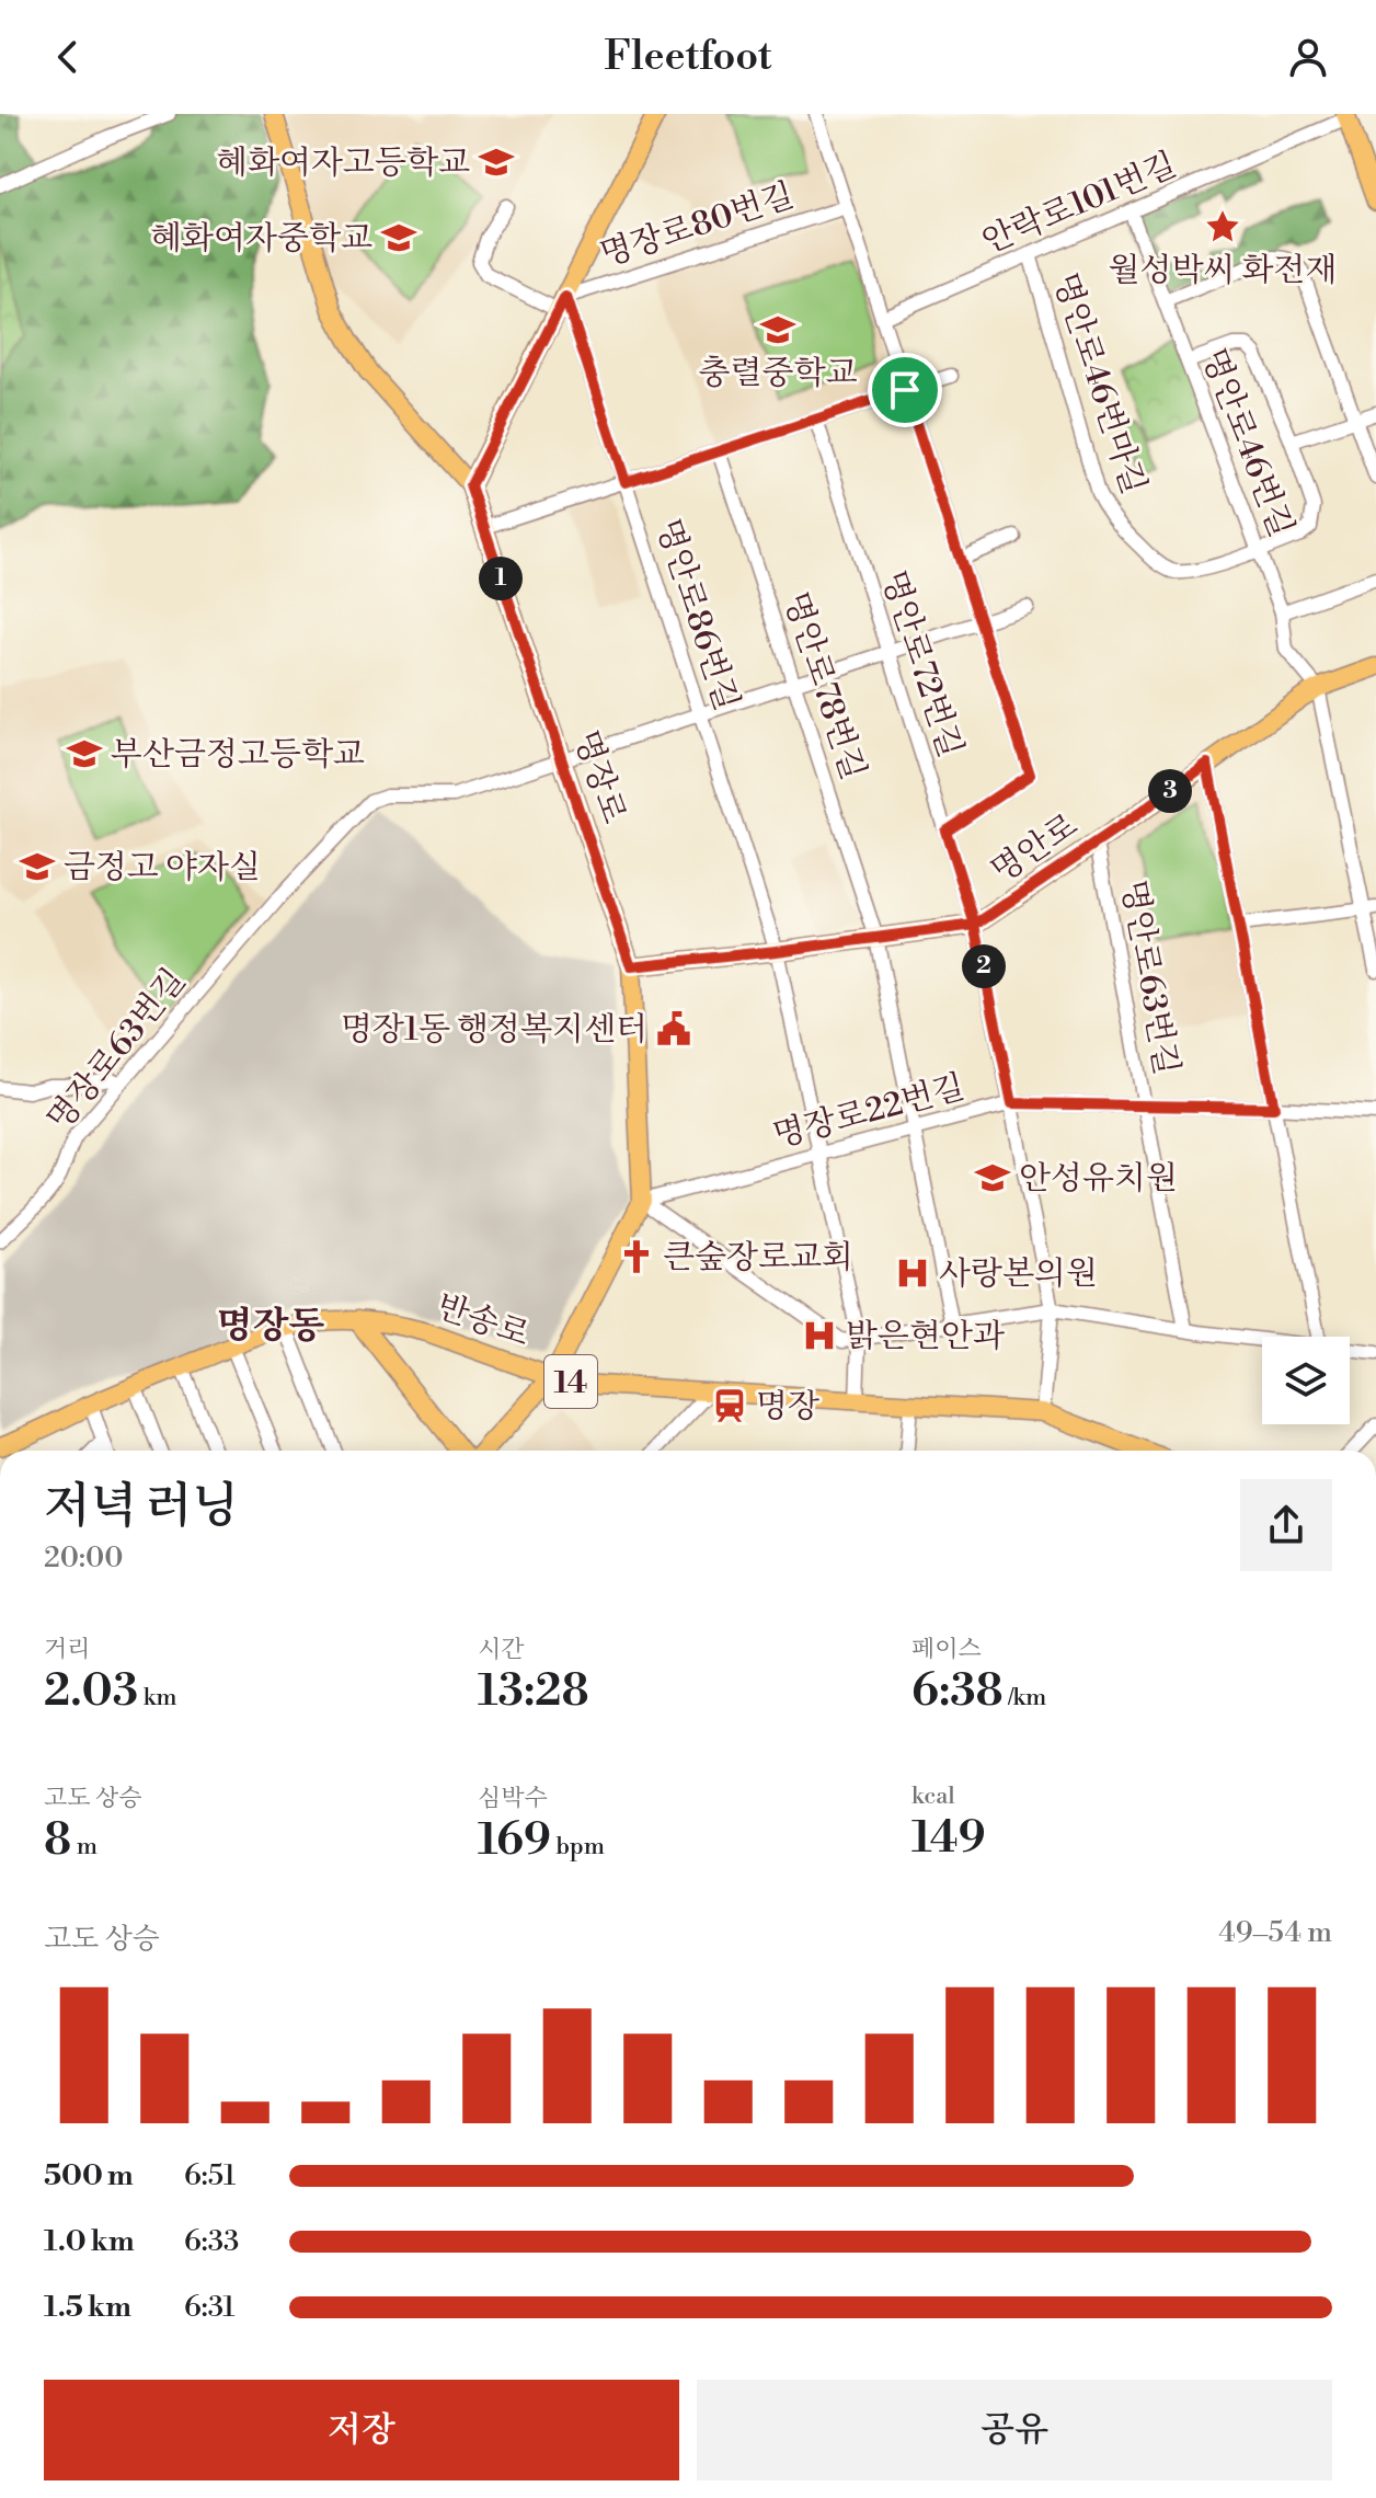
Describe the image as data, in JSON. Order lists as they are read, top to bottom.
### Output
{
  "streets": {
    "main road": [
      "명장로",
      "명안로",
      "반송로",
      "14"
    ],
    "street": [
      "안락로101번길",
      "명장로80번길",
      "명안로46번마길",
      "명안로46번길",
      "명안로86번길",
      "명안로72번길",
      "명안로78번길",
      "명안로63번길",
      "명장로63번길",
      "명장로22번길"
    ]
  },
  "crossings": [
    ["안락로101번길", "명안로46번마길"],
    ["안락로101번길", "명안로46번길"],
    ["명장로80번길", "명안로86번길"],
    ["명안로46번마길", "명안로46번길"],
    ["명안로46번길", "명안로"],
    ["명안로86번길", "명안로"],
    ["명안로86번길", "명장로63번길"],
    ["명안로86번길", "명장로22번길"],
    ["명안로86번길", "반송로"],
    ["명안로72번길", "명안로"],
    ["명안로72번길", "명장로63번길"],
    ["명안로72번길", "명장로22번길"],
    ["명안로72번길", "반송로"],
    ["명안로78번길", "명안로"],
    ["명안로78번길", "명장로63번길"],
    ["명안로78번길", "명장로22번길"],
    ["명장로", "명안로"],
    ["명장로", "명장로63번길"],
    ["명장로", "명장로22번길"],
    ["명장로", "반송로"],
    ["명안로", "명안로63번길"],
    ["명안로63번길", "명장로22번길"]
  ],
  "districts": ["명장동"],
  "places": {
    "school or university": [
      "혜화여자고등학교",
      "혜화여자중학교",
      "충렬중학교",
      "부산금정고등학교",
      "금정고 야자실",
      "안성유치원"
    ],
    "place": ["월성박씨 화전재"],
    "public building": ["명장1동 행정복지센터"],
    "church": ["큰숲장로교회"],
    "hospital": ["사랑본의원", "밝은현안과"],
    "station": ["명장"]
  },
  "page": {
    "header": "Fleetfoot",
    "pins": ["1", "3", "2"],
    "heading": ["저녁 러닝", "20:00"],
    "stats": [
      ["거리", "2.03 km"],
      ["시간", "13:28"],
      ["페이스", "6:38 /km"],
      ["고도 상승", "8 m"],
      ["심박수", "169 bpm"],
      ["kcal", "149"]
    ],
    "chart": ["고도 상승", "49–54 m"],
    "list": [
      {
        "name": "500 m",
        "note": "6:51"
      },
      {
        "name": "1.0 km",
        "note": "6:33"
      },
      {
        "name": "1.5 km",
        "note": "6:31"
      }
    ],
    "buttons": ["저장", "공유"]
  }
}
